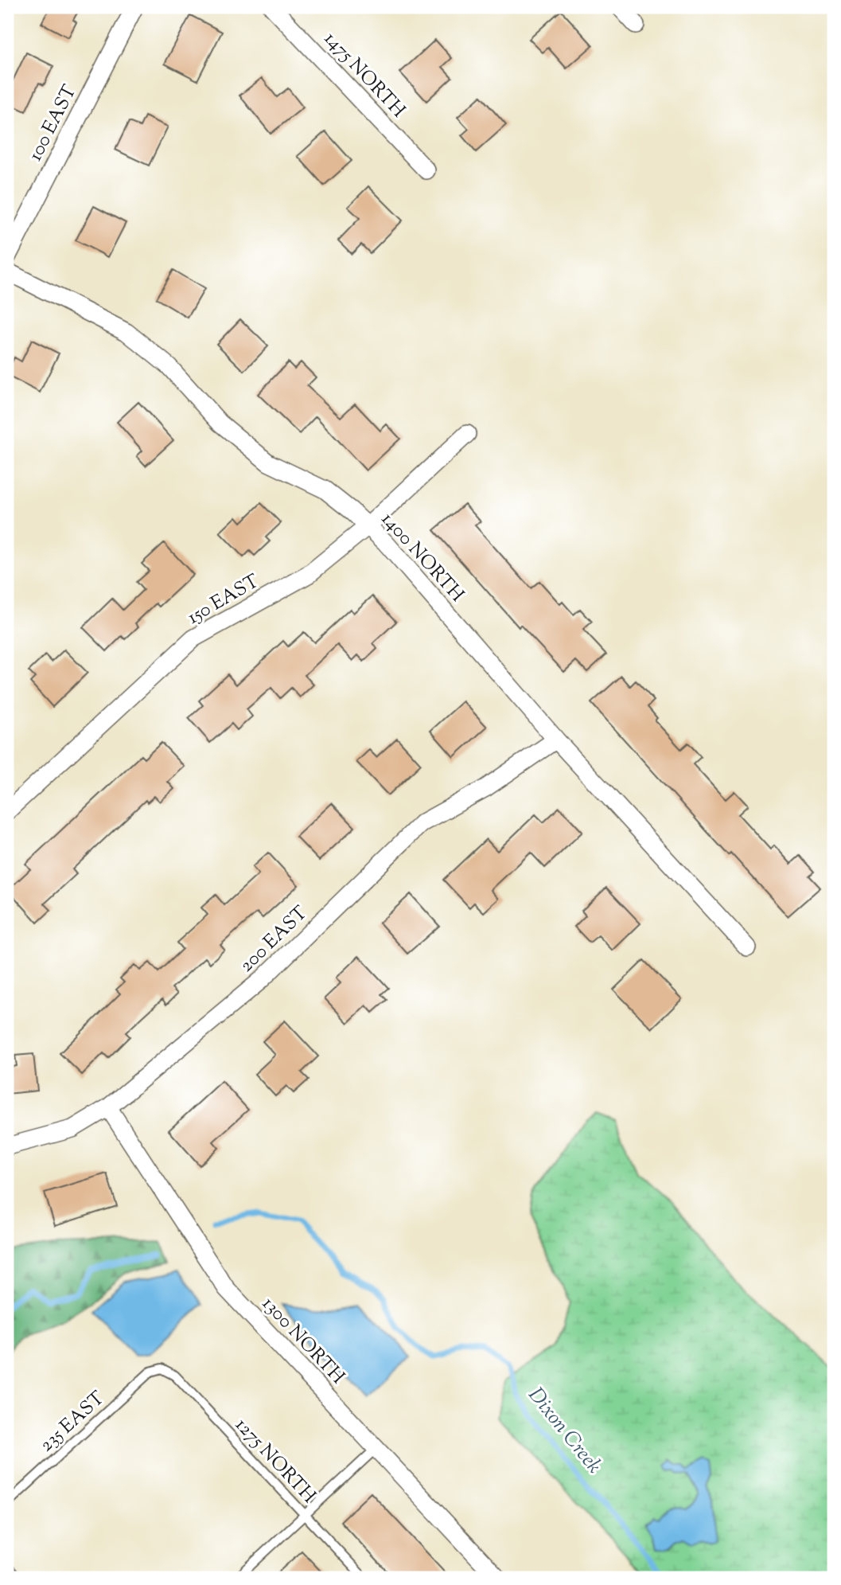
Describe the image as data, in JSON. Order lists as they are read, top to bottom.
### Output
{
  "streets": {
    "street": [
      "1475 NORTH",
      "100 EAST",
      "1400 NORTH",
      "150 EAST",
      "200 EAST",
      "1300 NORTH"
    ],
    "lane": ["235 EAST", "1275 NORTH"]
  },
  "crossings": [
    ["1400 NORTH", "150 EAST"],
    ["1400 NORTH", "200 EAST"],
    ["200 EAST", "1300 NORTH"],
    ["235 EAST", "1275 NORTH"]
  ],
  "water": ["Dixon Creek"]
}
